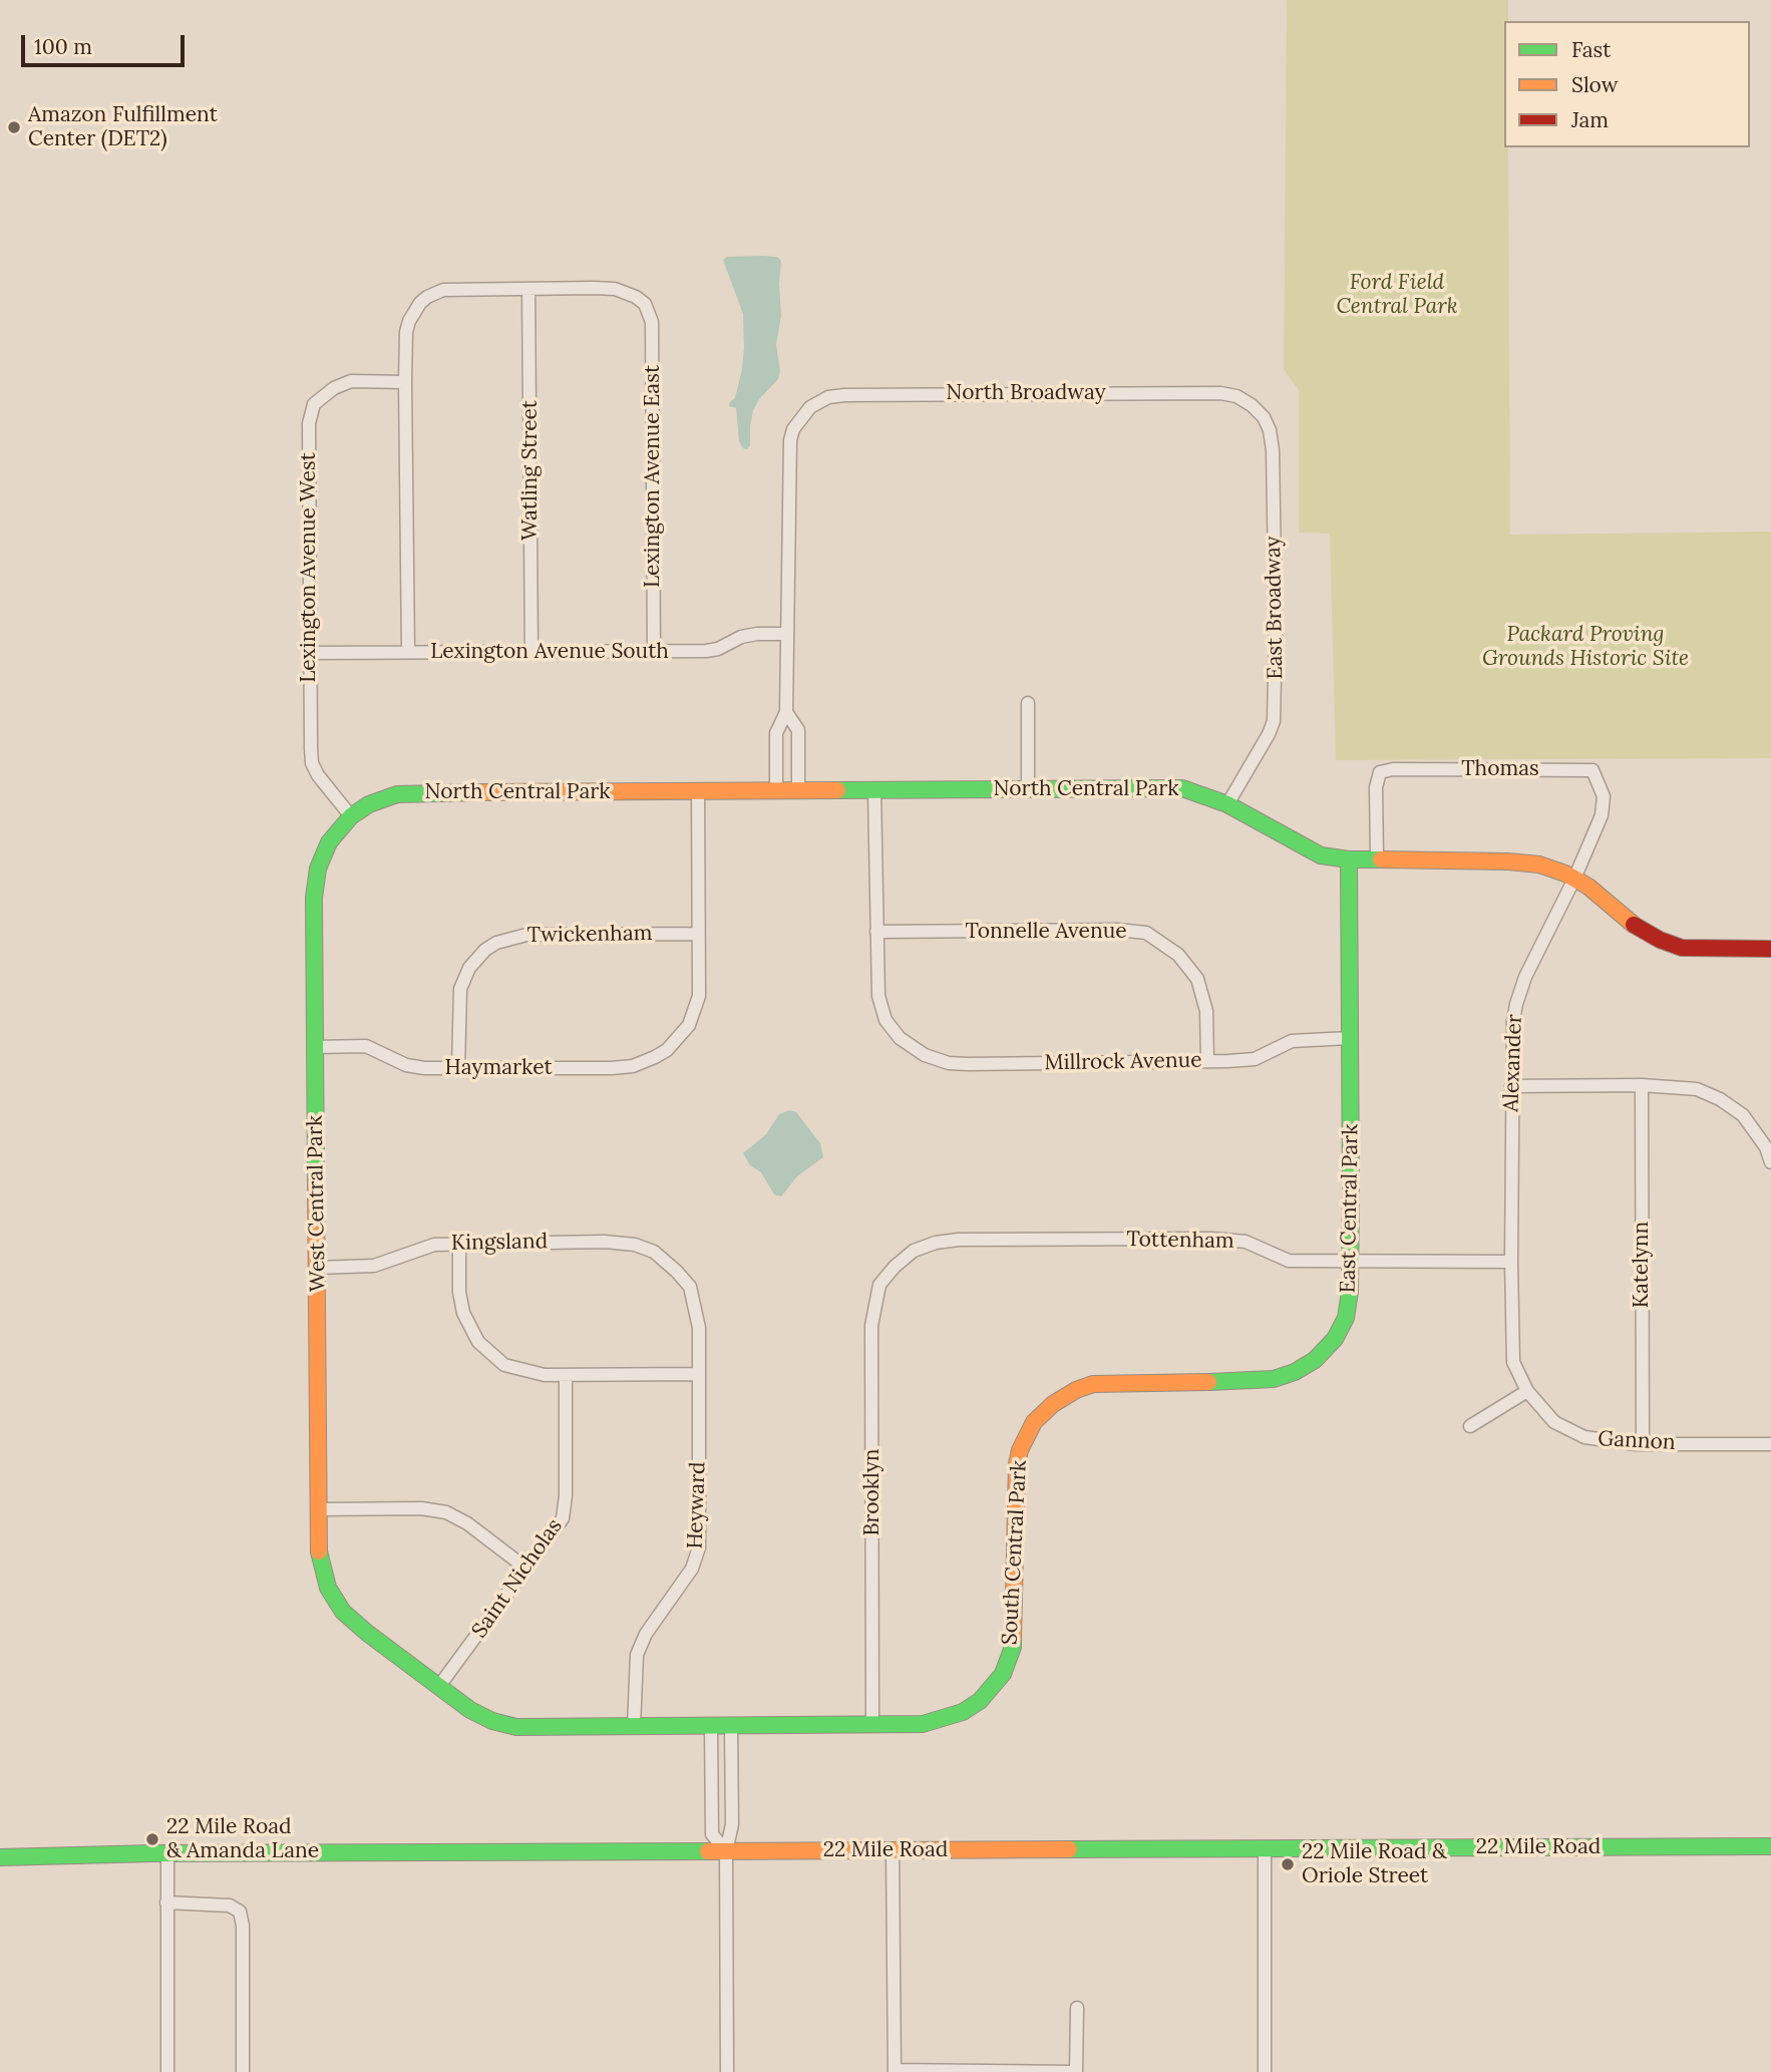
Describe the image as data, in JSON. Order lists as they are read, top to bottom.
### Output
{
  "streets": {
    "street": [
      "North Broadway",
      "Watling Street",
      "Lexington Avenue East",
      "Lexington Avenue West",
      "East Broadway",
      "Lexington Avenue South",
      "Thomas",
      "North Central Park",
      "Tonnelle Avenue",
      "Twickenham",
      "Millrock Avenue",
      "Alexander",
      "Haymarket",
      "West Central Park",
      "East Central Park",
      "Tottenham",
      "Kingsland",
      "Katelynn",
      "Gannon",
      "Brooklyn",
      "Heyward",
      "South Central Park",
      "Saint Nicholas",
      "22 Mile Road"
    ]
  },
  "crossings": [
    ["North Broadway", "East Broadway"],
    ["North Broadway", "Lexington Avenue South"],
    ["Watling Street", "Lexington Avenue East"],
    ["Watling Street", "Lexington Avenue South"],
    ["Lexington Avenue East", "Lexington Avenue South"],
    ["Lexington Avenue West", "Lexington Avenue South"],
    ["Lexington Avenue West", "North Central Park"],
    ["Lexington Avenue West", "West Central Park"],
    ["East Broadway", "North Central Park"],
    ["Thomas", "North Central Park"],
    ["Thomas", "Alexander"],
    ["North Central Park", "Alexander"],
    ["North Central Park", "West Central Park"],
    ["North Central Park", "East Central Park"],
    ["Tonnelle Avenue", "Millrock Avenue"],
    ["Twickenham", "Haymarket"],
    ["Millrock Avenue", "East Central Park"],
    ["Alexander", "Tottenham"],
    ["Alexander", "Gannon"],
    ["Haymarket", "West Central Park"],
    ["West Central Park", "Kingsland"],
    ["West Central Park", "South Central Park"],
    ["East Central Park", "Tottenham"],
    ["East Central Park", "South Central Park"],
    ["Tottenham", "Gannon"],
    ["Tottenham", "Brooklyn"],
    ["Kingsland", "Heyward"],
    ["Katelynn", "Gannon"],
    ["Brooklyn", "South Central Park"],
    ["Heyward", "South Central Park"],
    ["South Central Park", "Saint Nicholas"]
  ],
  "parks": ["Ford Field Central Park", "Packard Proving Grounds Historic Site"],
  "places": ["Amazon Fulfillment Center (DET2)", "22 Mile Road & Amanda Lane", "22 Mile Road & Oriole Street"],
  "legend": ["Fast", "Slow", "Jam"],
  "scale_bar": "100 m"
}
